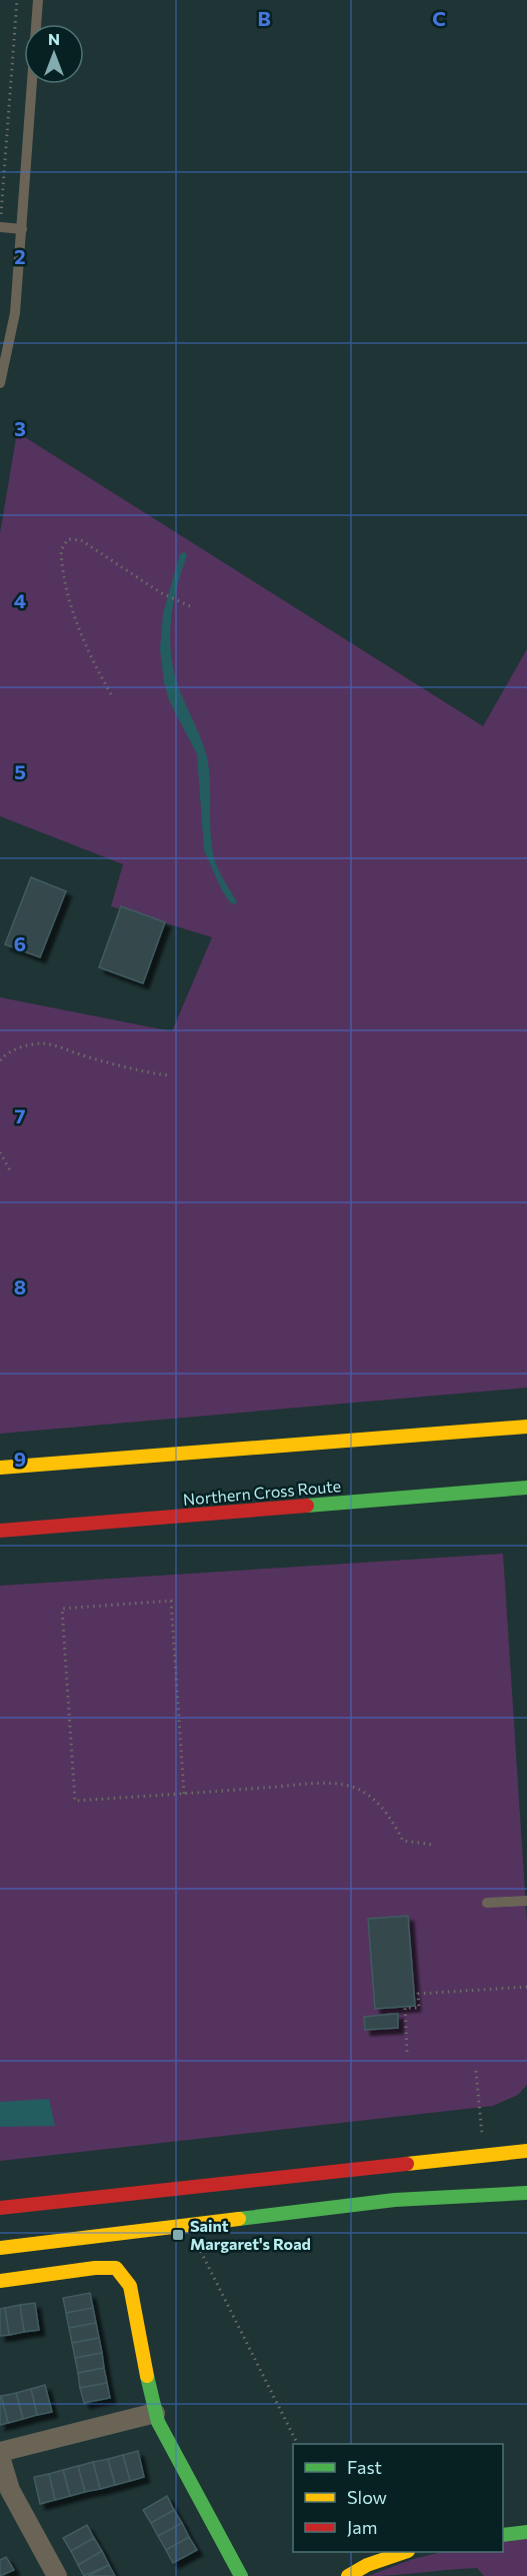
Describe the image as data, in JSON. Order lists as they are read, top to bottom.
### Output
{
  "streets": {
    "main road": ["Northern Cross Route"]
  },
  "places": {
    "transit": ["Saint Margaret's Road"]
  },
  "legend": ["Fast", "Slow", "Jam"],
  "north": "top",
  "grid": {
    "columns": ["B", "C"],
    "rows": [
      "2",
      "3",
      "4",
      "5",
      "6",
      "7",
      "8",
      "9"
    ]
  }
}
